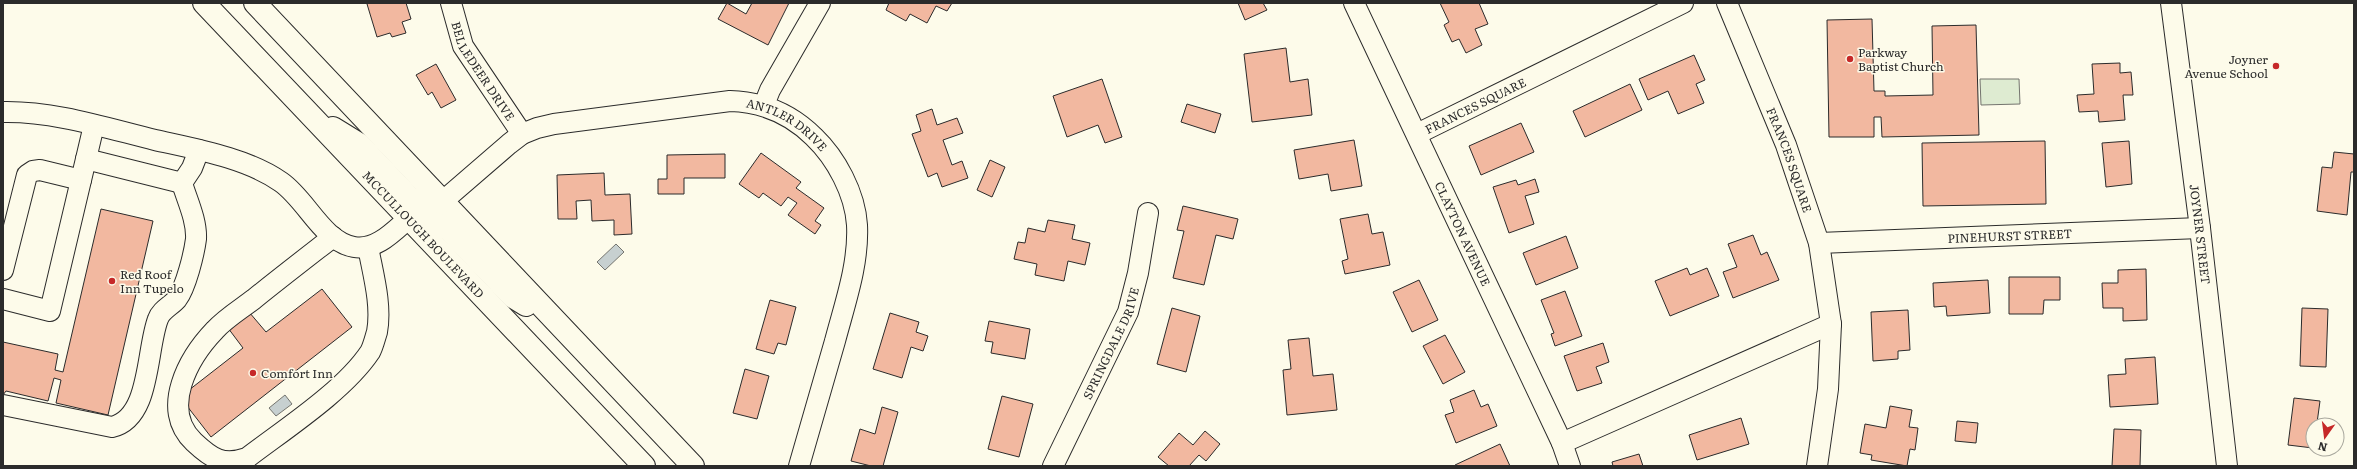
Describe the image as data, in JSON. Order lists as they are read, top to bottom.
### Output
{
  "streets": {
    "highway": ["MCCULLOUGH BOULEVARD"],
    "street": [
      "BELLEDEER DRIVE",
      "FRANCES SQUARE",
      "ANTLER DRIVE",
      "CLAYTON AVENUE",
      "JOYNER STREET",
      "PINEHURST STREET",
      "SPRINGDALE DRIVE"
    ]
  },
  "crossings": [
    ["BELLEDEER DRIVE", "ANTLER DRIVE"],
    ["FRANCES SQUARE", "CLAYTON AVENUE"],
    ["FRANCES SQUARE", "PINEHURST STREET"],
    ["JOYNER STREET", "PINEHURST STREET"]
  ],
  "places": [
    "Parkway Baptist Church",
    "Joyner Avenue School",
    "Red Roof Inn Tupelo",
    "Comfort Inn"
  ],
  "north": "bottom"
}
